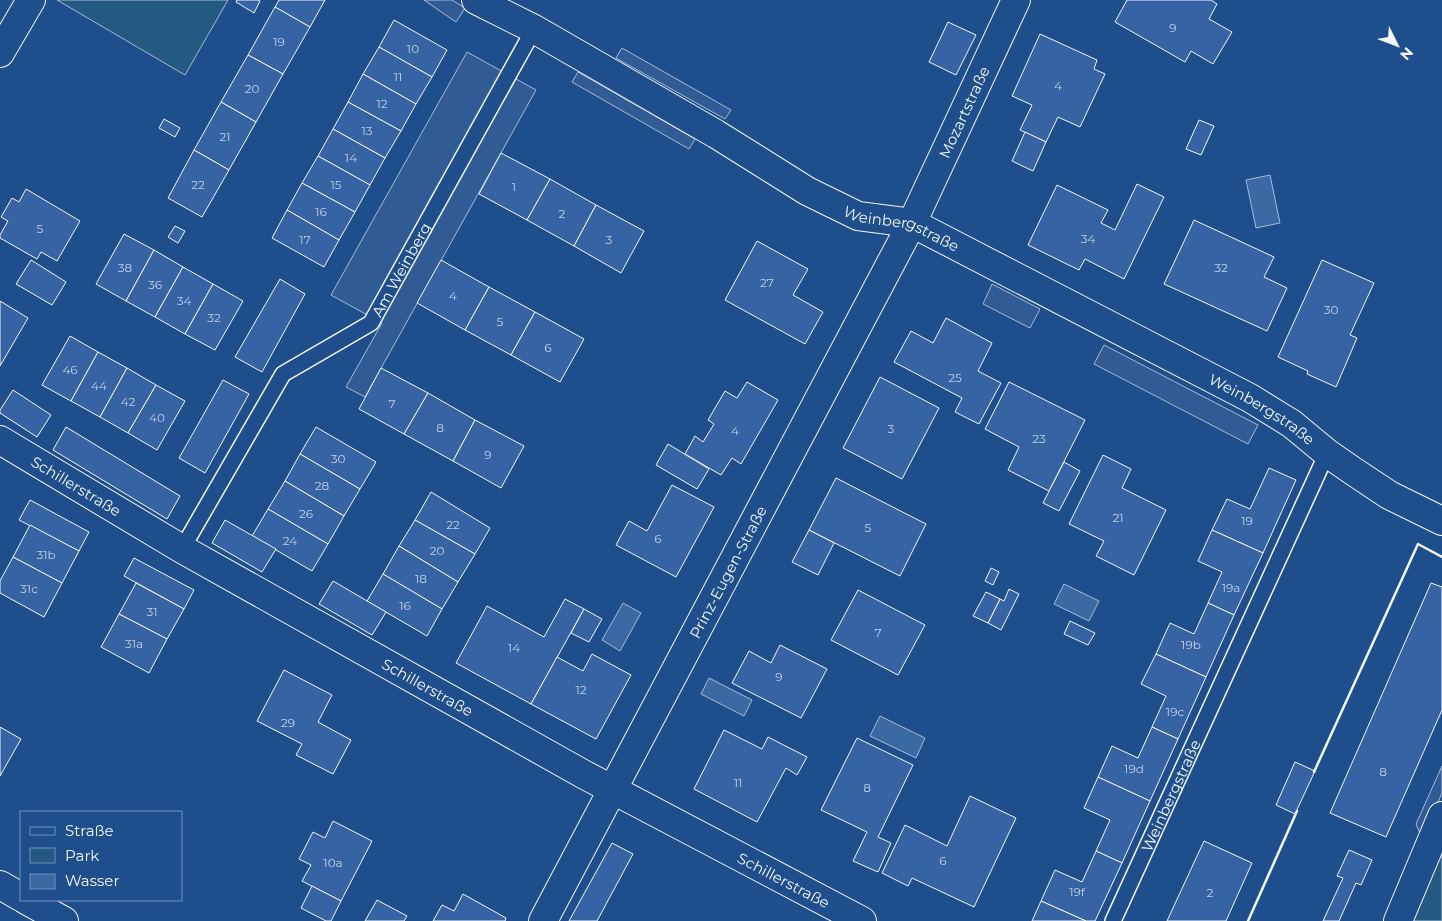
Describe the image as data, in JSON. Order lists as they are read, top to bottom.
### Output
{
  "streets": {
    "street": [
      "Mozartstraße",
      "Weinbergstraße",
      "Schillerstraße",
      "Prinz-Eugen-Straße"
    ],
    "lane": ["Am Weinberg"]
  },
  "crossings": [
    ["Mozartstraße", "Weinbergstraße"],
    ["Mozartstraße", "Prinz-Eugen-Straße"],
    ["Weinbergstraße", "Am Weinberg"],
    ["Weinbergstraße", "Prinz-Eugen-Straße"],
    ["Am Weinberg", "Schillerstraße"],
    ["Schillerstraße", "Prinz-Eugen-Straße"]
  ],
  "house_numbers": [
    "9",
    "19",
    "10",
    "11",
    "4",
    "20",
    "12",
    "13",
    "21",
    "14",
    "22",
    "15",
    "1",
    "16",
    "2",
    "5",
    "34",
    "17",
    "3",
    "38",
    "32",
    "27",
    "36",
    "4",
    "34",
    "30",
    "32",
    "5",
    "6",
    "46",
    "25",
    "44",
    "42",
    "7",
    "40",
    "8",
    "3",
    "4",
    "23",
    "9",
    "30",
    "28",
    "26",
    "21",
    "19",
    "22",
    "5",
    "6",
    "24",
    "20",
    "31b",
    "18",
    "19a",
    "31c",
    "16",
    "31",
    "7",
    "31a",
    "19b",
    "14",
    "9",
    "12",
    "19c",
    "29",
    "19d",
    "8",
    "11",
    "8",
    "6",
    "10a",
    "19f",
    "2"
  ],
  "legend": ["Straße", "Park", "Wasser"],
  "north": "bottom right"
}
